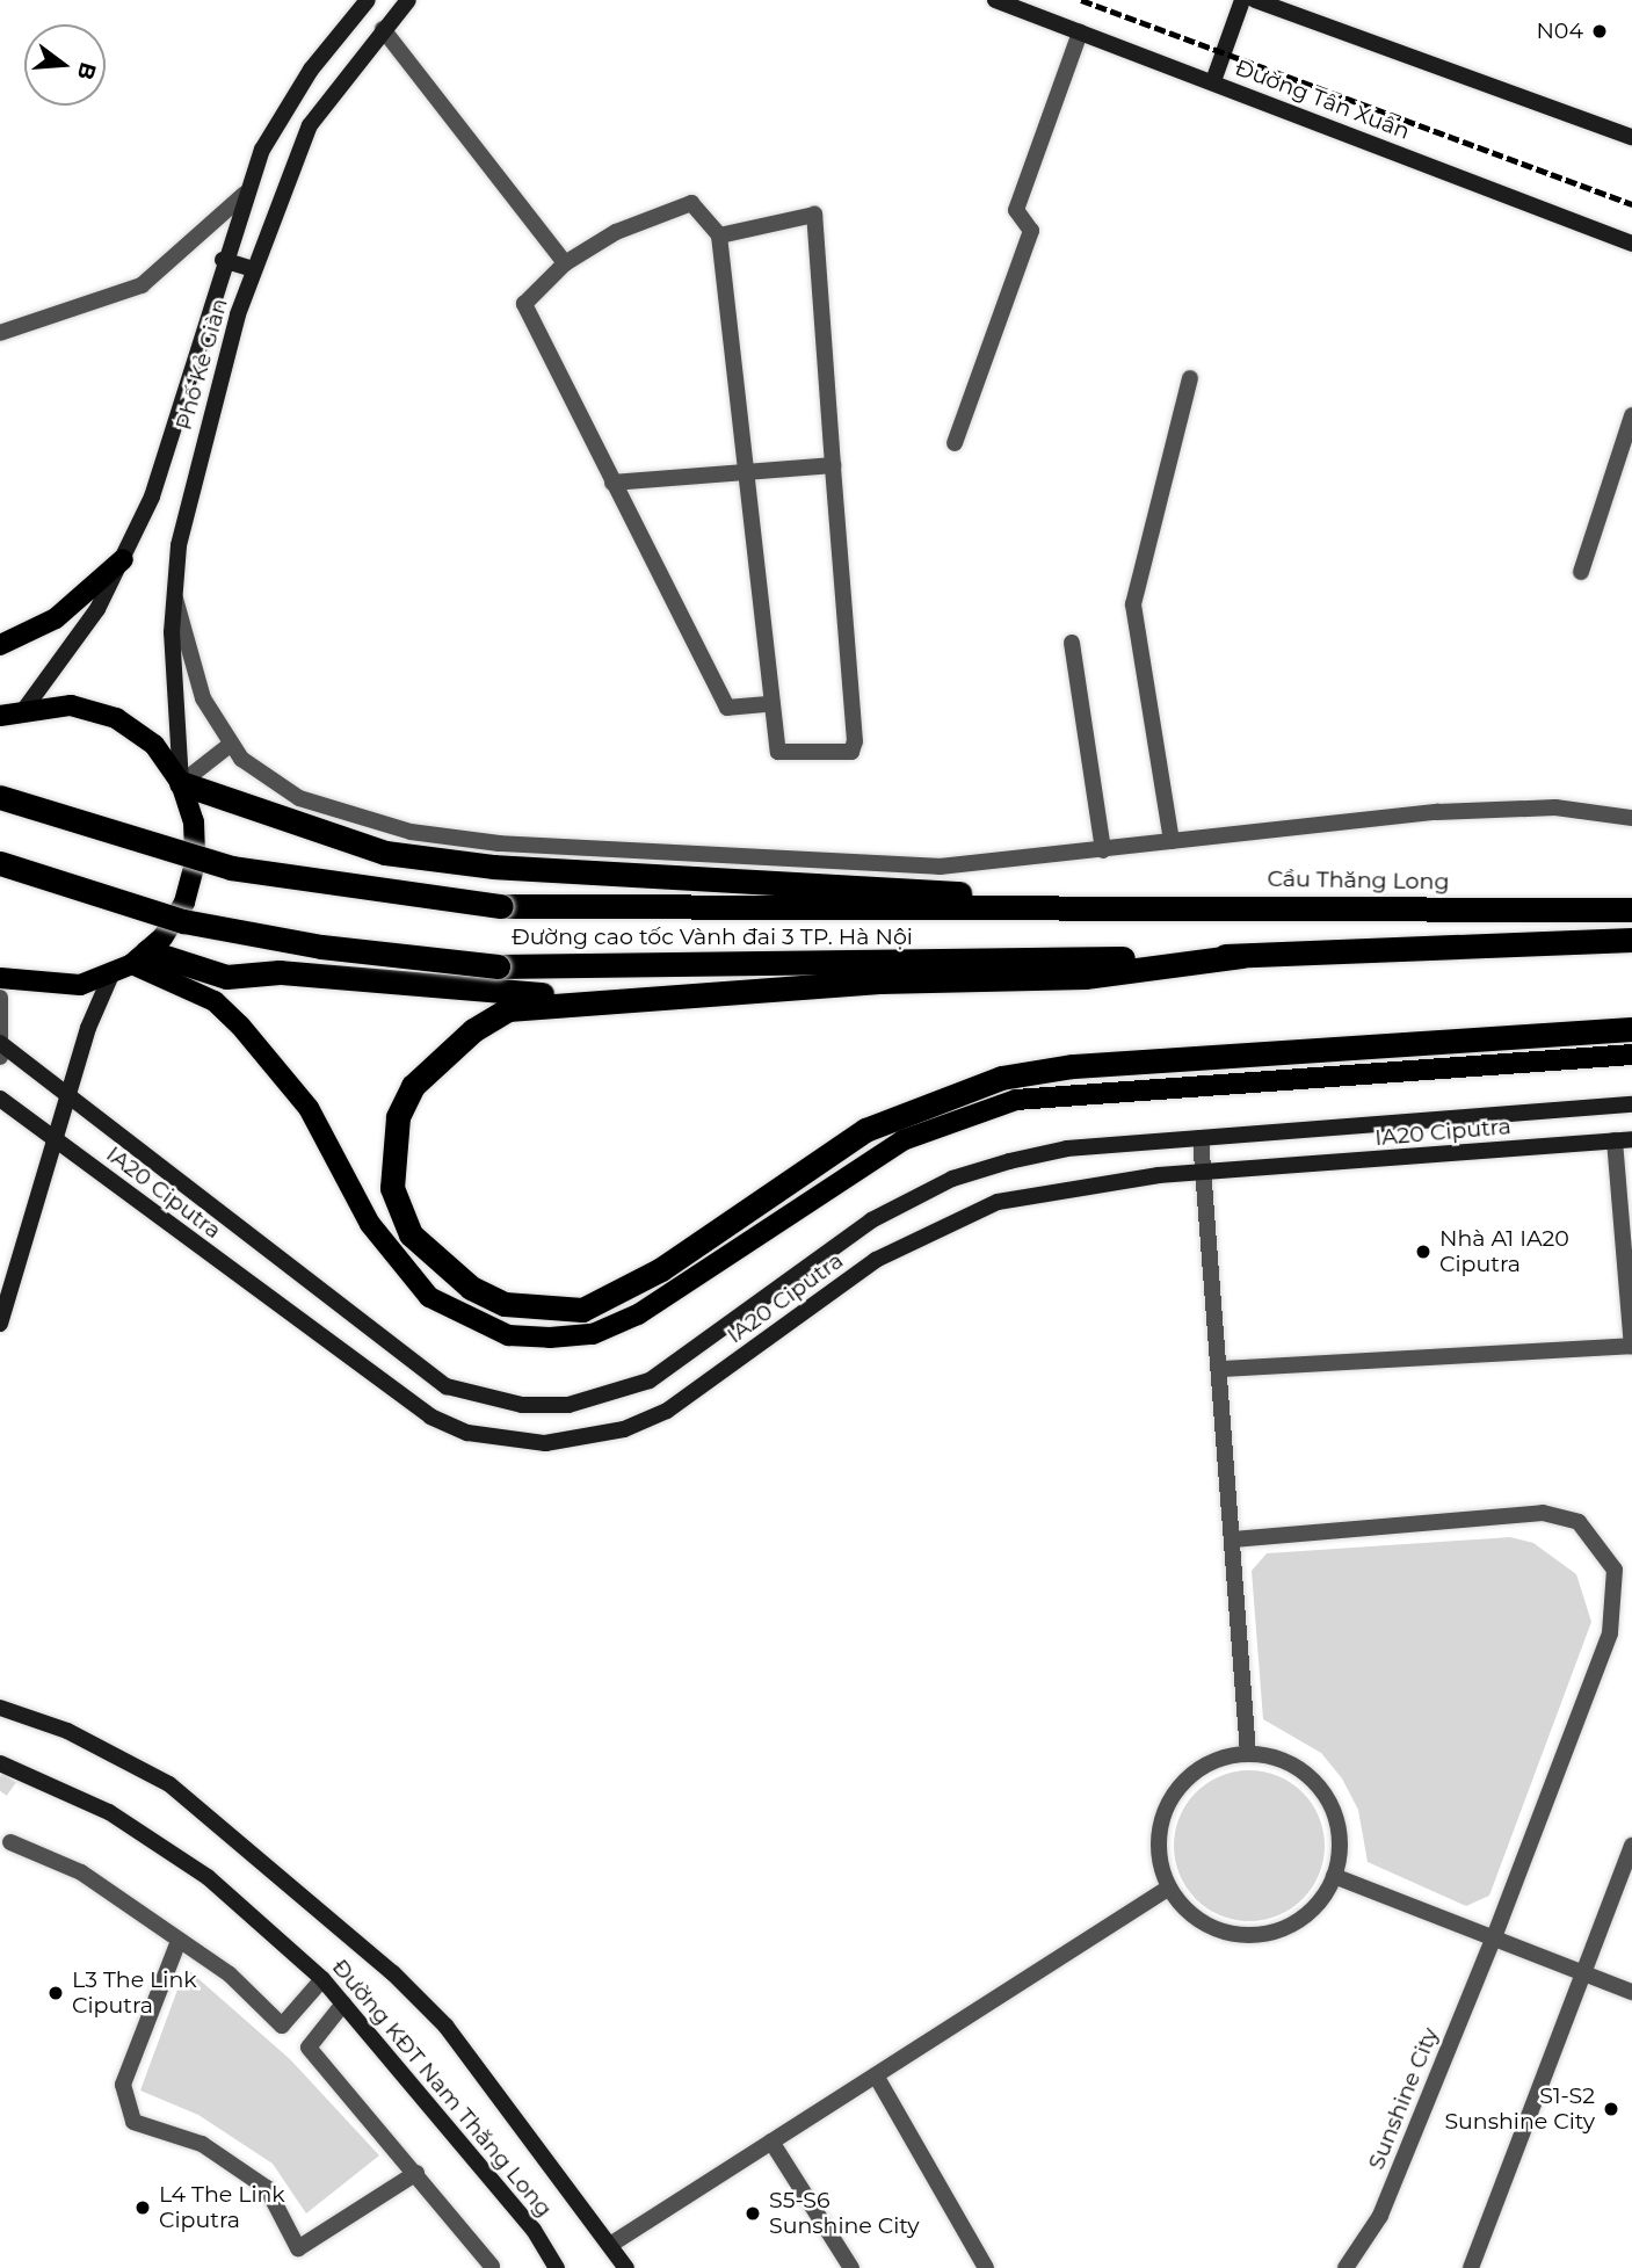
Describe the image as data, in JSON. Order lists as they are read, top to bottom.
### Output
{
  "streets": {
    "highway": ["Cầu Thăng Long", "Đường cao tốc Vành đai 3 TP. Hà Nội"],
    "street": [
      "Đường Tân Xuân",
      "Phố Kẻ Giàn",
      "IA20 Ciputra",
      "Đường KĐT Nam Thăng Long",
      "Sunshine City"
    ]
  },
  "crossings": [
    ["Cầu Thăng Long", "Đường cao tốc Vành đai 3 TP. Hà Nội"]
  ],
  "places": [
    "N04",
    "Nhà A1 IA20 Ciputra",
    "L3 The Link Ciputra",
    "S1-S2 Sunshine City",
    "L4 The Link Ciputra",
    "S5-S6 Sunshine City"
  ],
  "north": "right"
}
